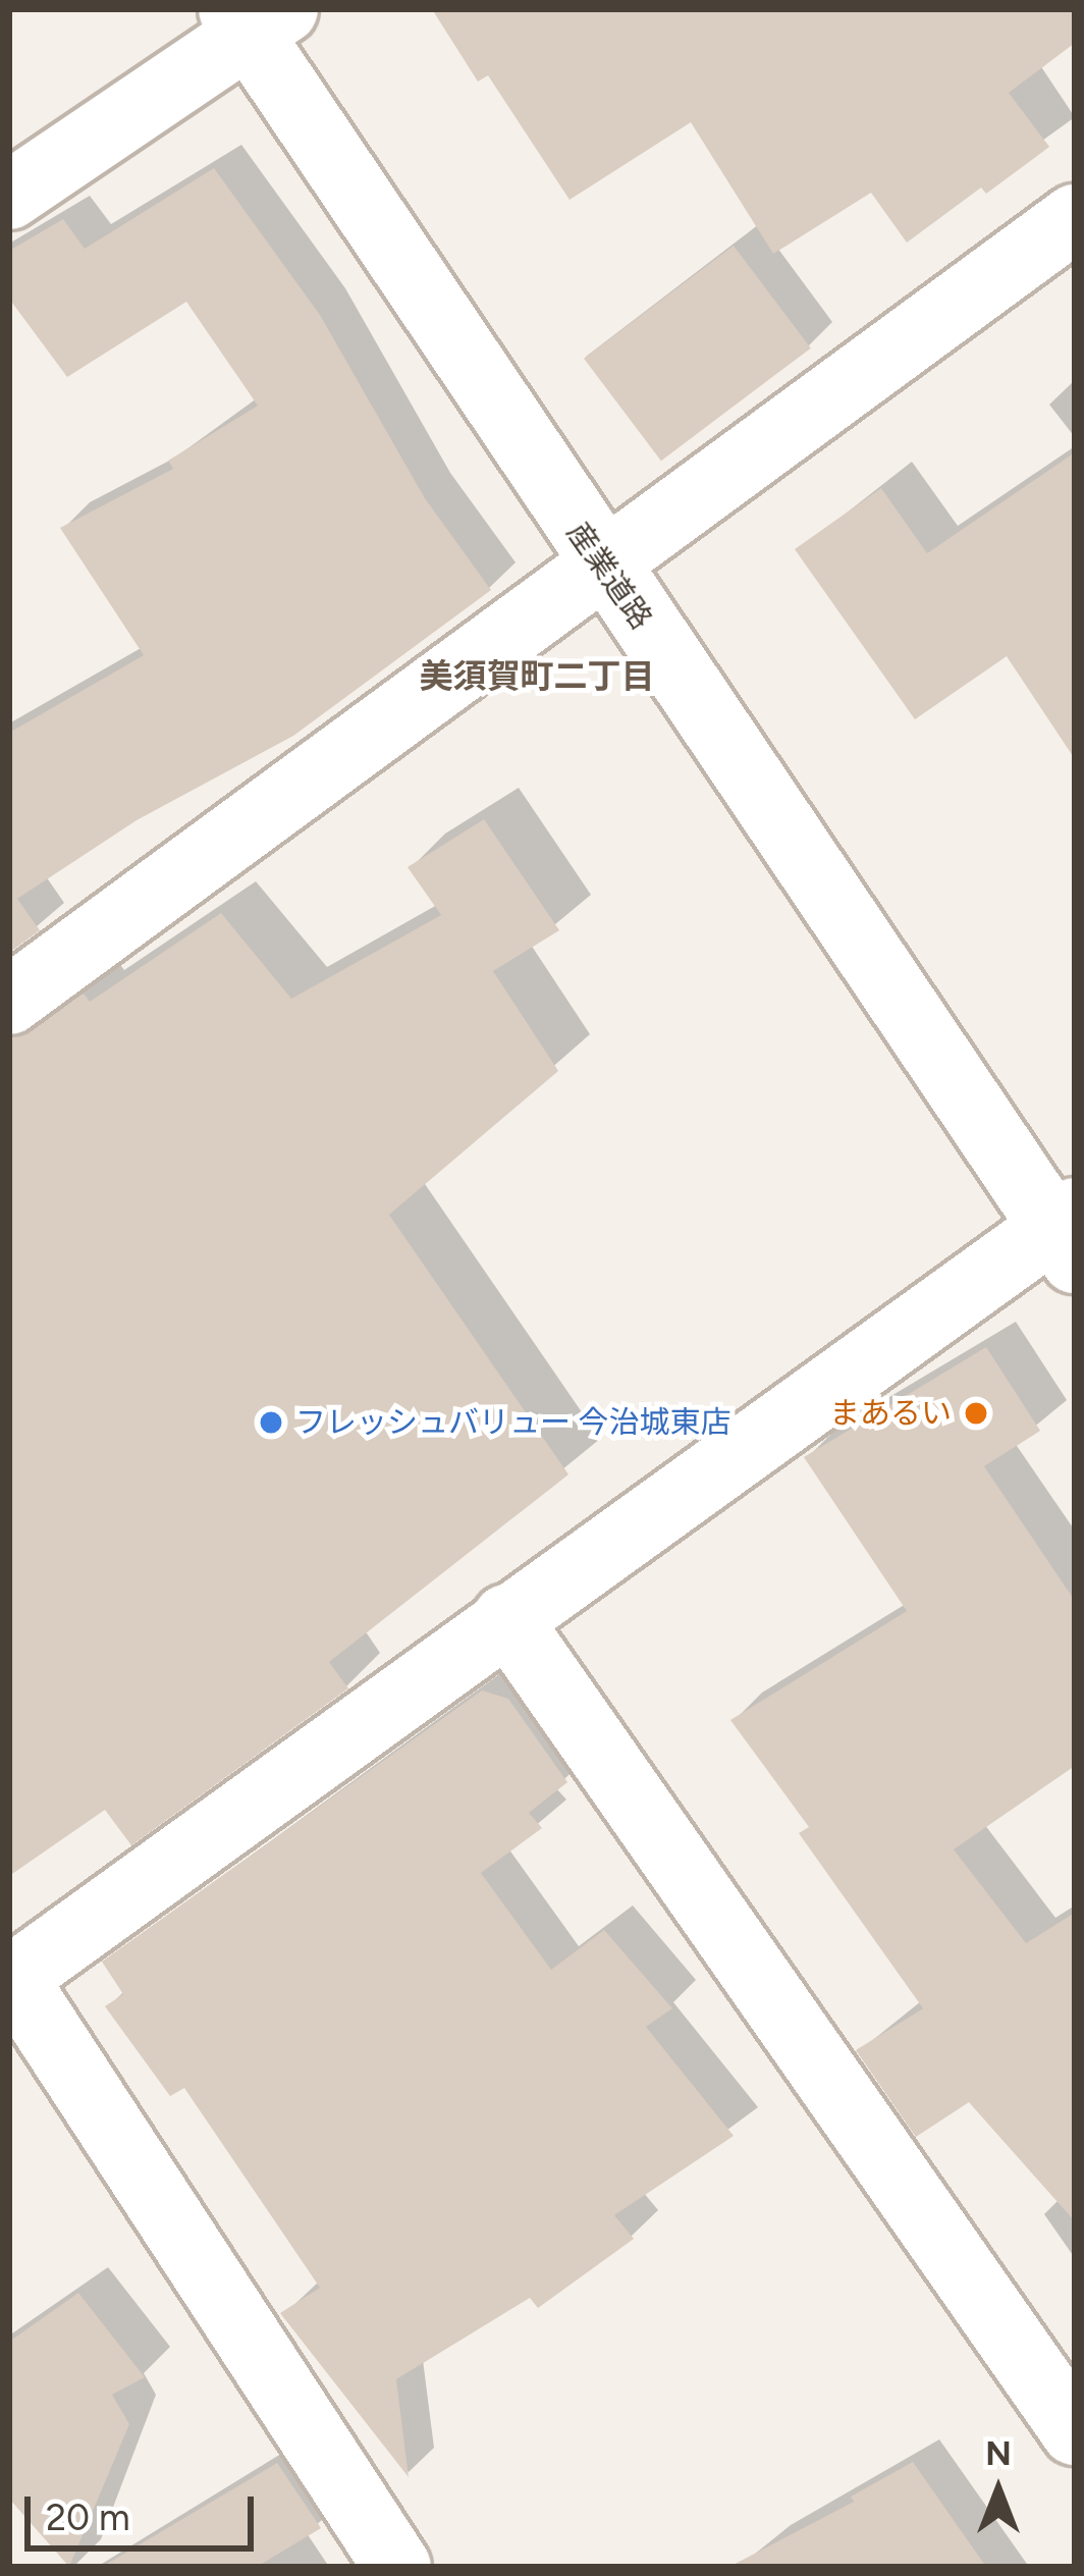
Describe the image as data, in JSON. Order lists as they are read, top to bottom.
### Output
{
  "streets": {
    "street": ["産業道路"]
  },
  "districts": ["美須賀町二丁目"],
  "places": ["まあるい", "フレッシュバリュー 今治城東店"],
  "scale_bar": "20 m",
  "north": "top"
}
